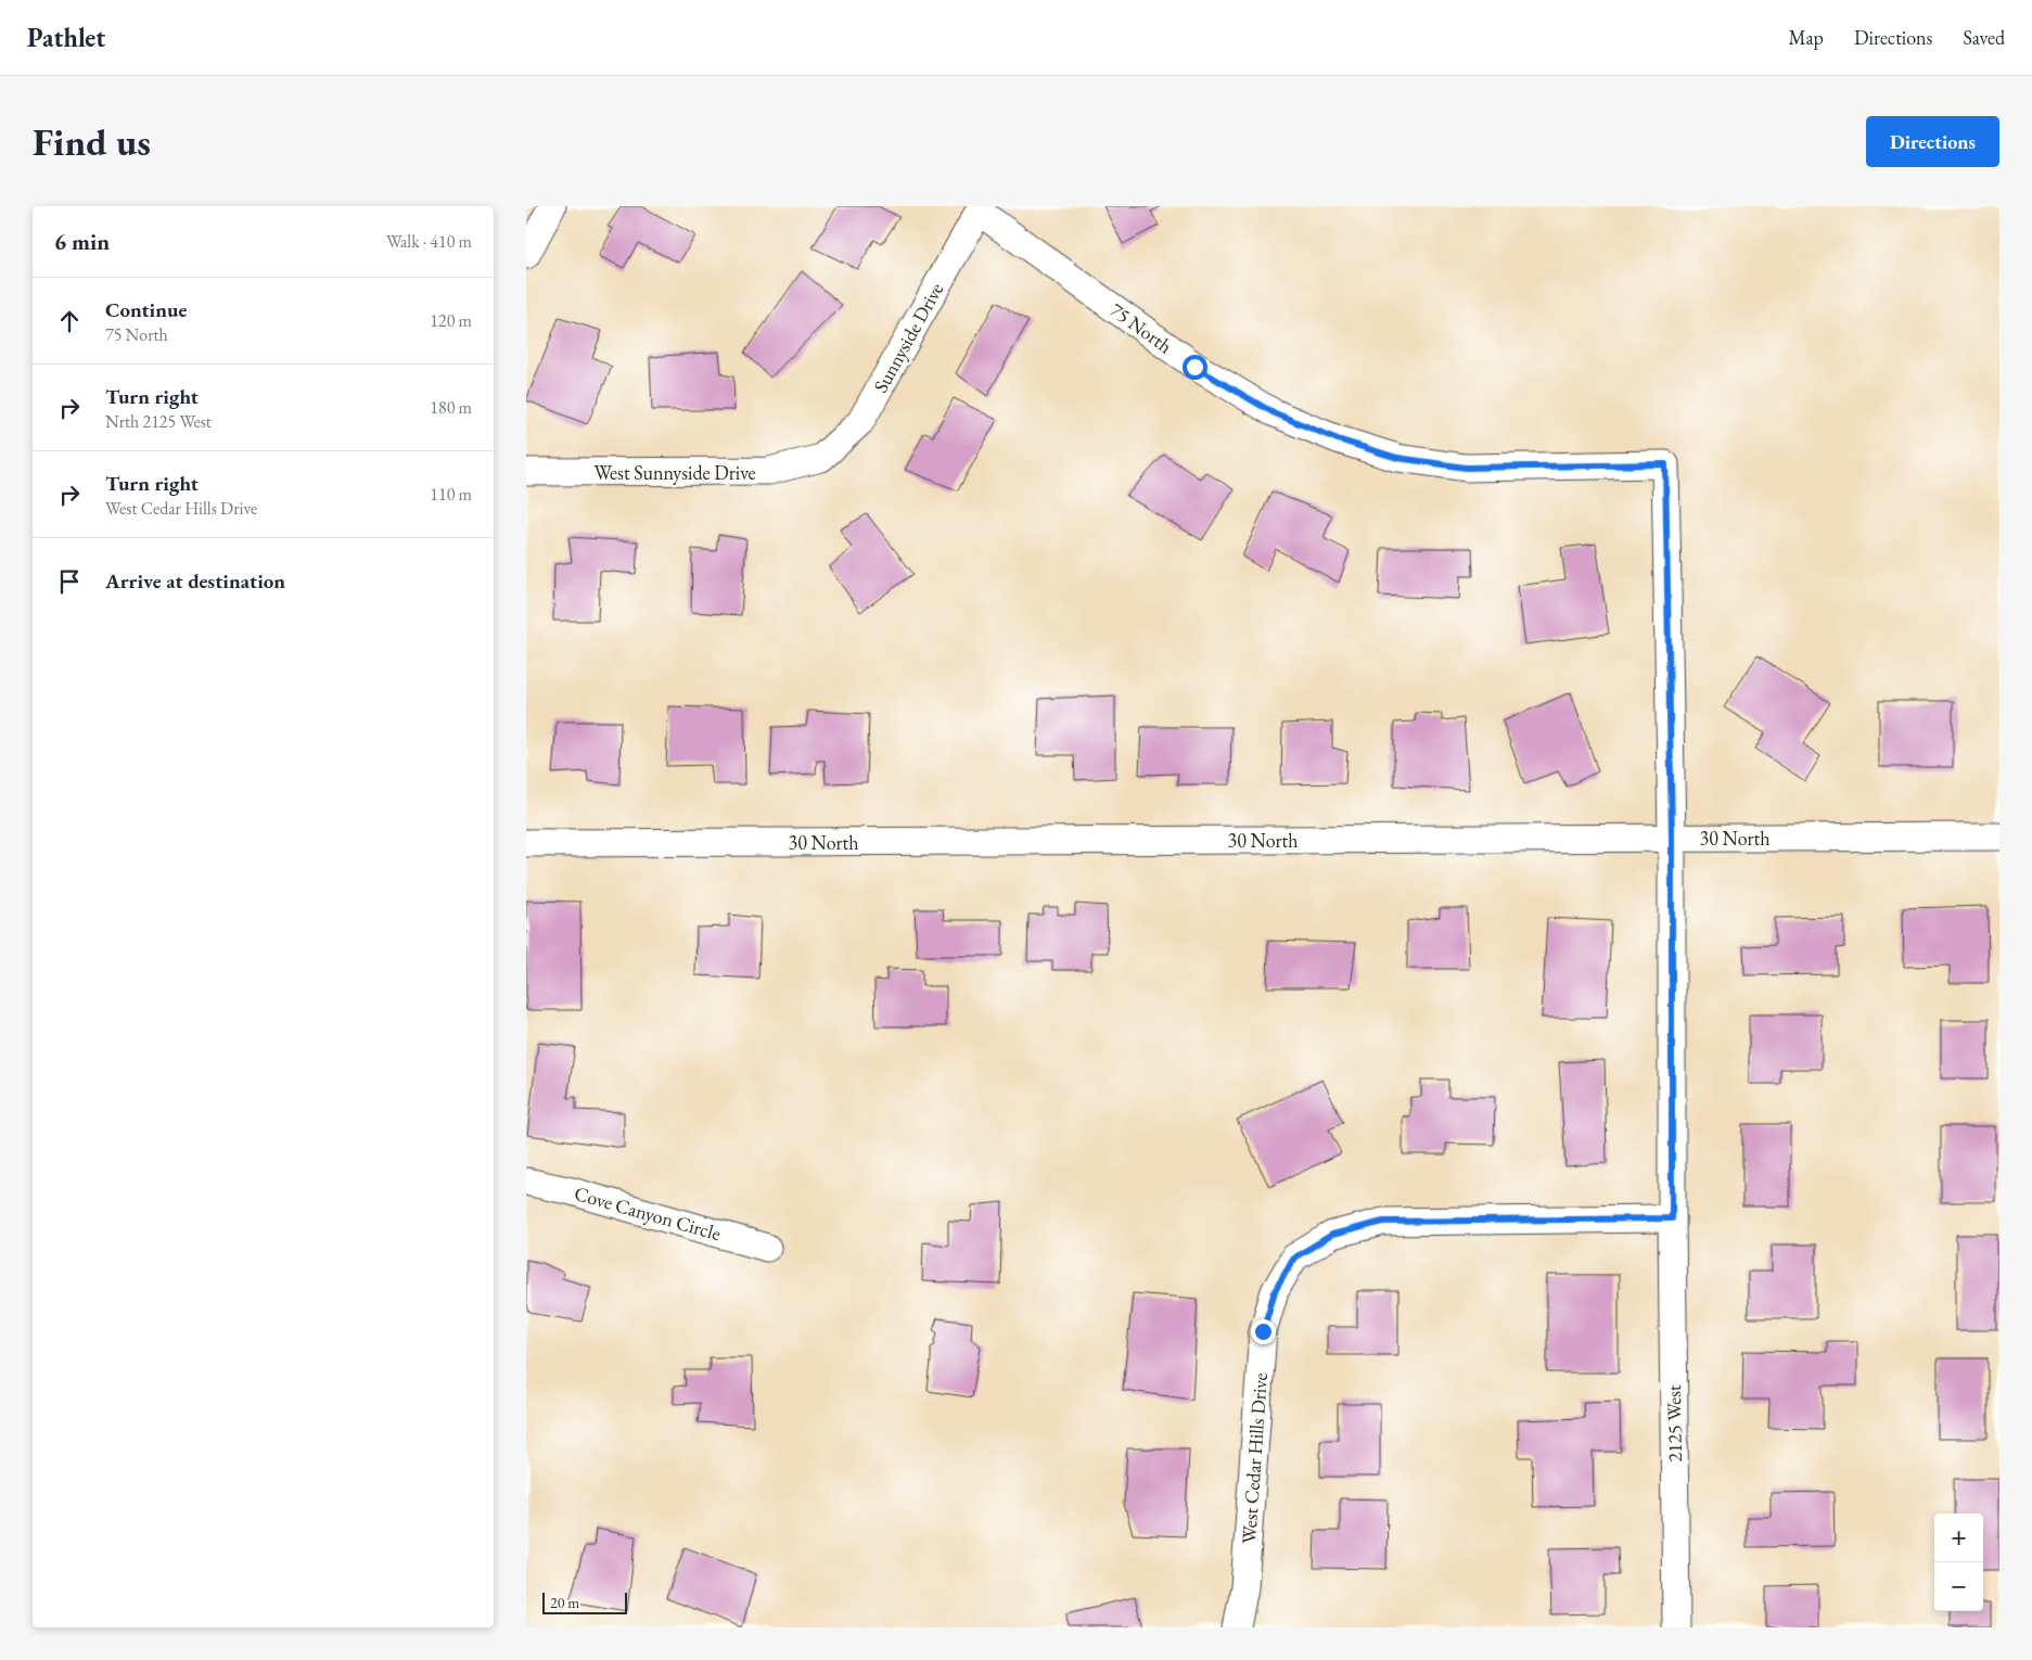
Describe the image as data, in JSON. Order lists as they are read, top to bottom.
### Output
{
  "streets": {
    "street": [
      "75 North",
      "Sunnyside Drive",
      "West Sunnyside Drive",
      "30 North",
      "Cove Canyon Circle",
      "2125 West",
      "West Cedar Hills Drive"
    ]
  },
  "crossings": [
    ["75 North", "Sunnyside Drive"],
    ["75 North", "2125 West"],
    ["Sunnyside Drive", "West Sunnyside Drive"],
    ["30 North", "2125 West"],
    ["2125 West", "West Cedar Hills Drive"]
  ],
  "scale_bar": "20 m",
  "page": {
    "header": "Pathlet",
    "nav": ["Map", "Directions", "Saved"],
    "buttons": "Directions",
    "title": "Find us",
    "heading": ["6 min", "Walk · 410 m"],
    "list": [
      ["Continue", "75 North", "120 m"],
      ["Turn right", "Nrth 2125 West", "180 m"],
      ["Turn right", "West Cedar Hills Drive", "110 m"],
      "Arrive at destination"
    ],
    "map_buttons": ["+", "−"],
    "scale": "20 m"
  }
}
